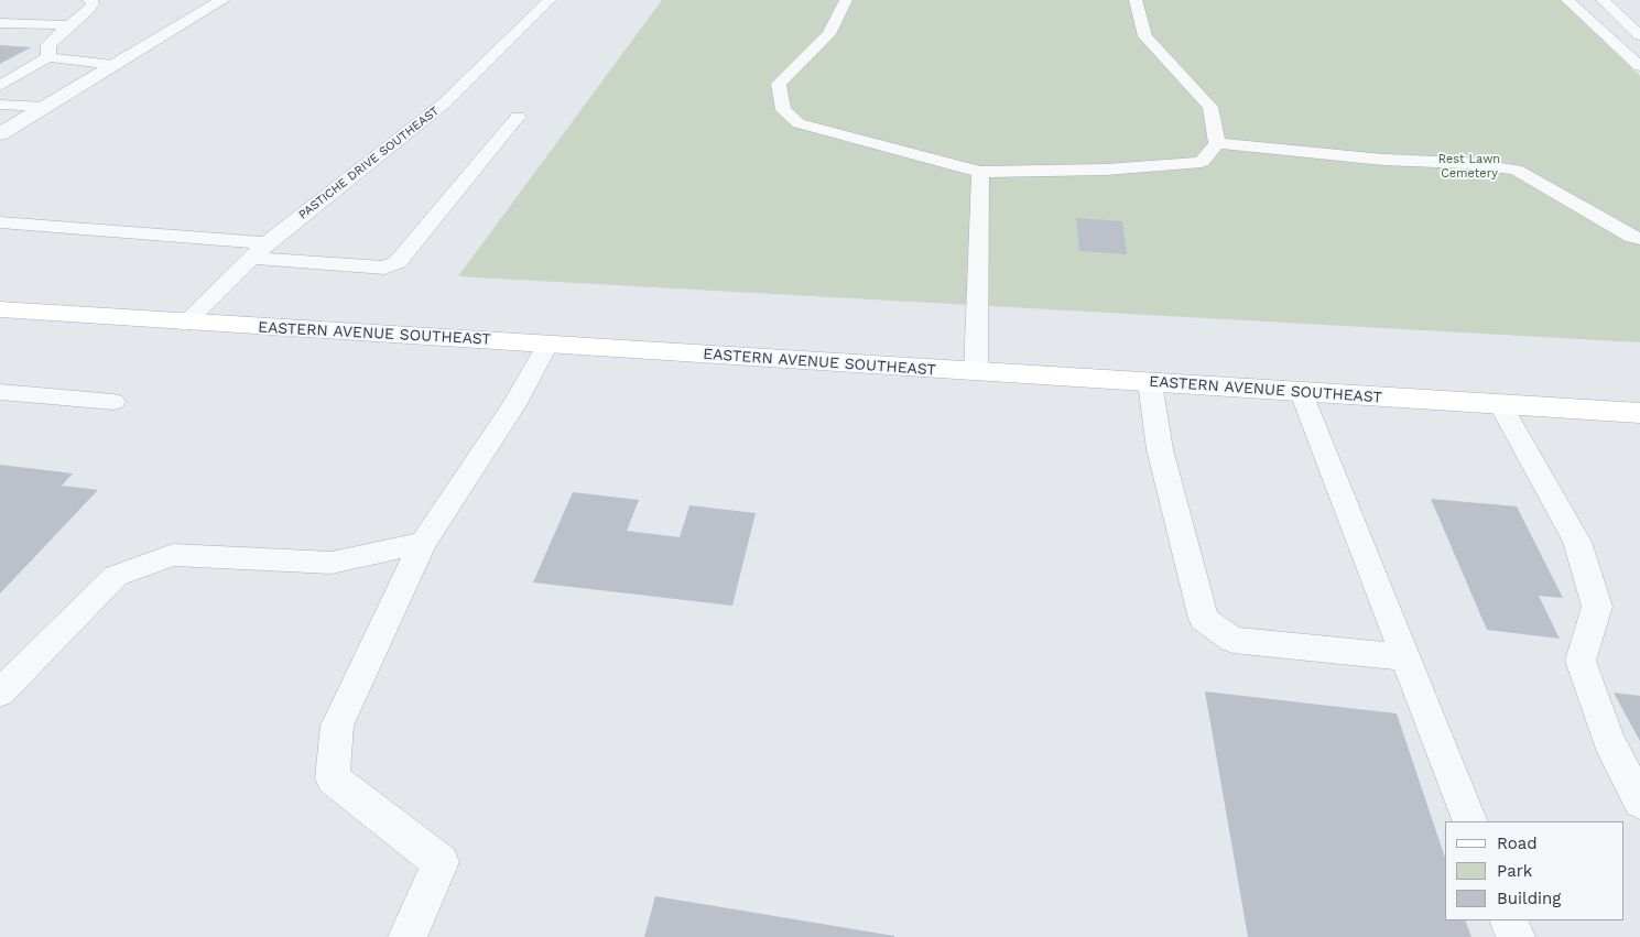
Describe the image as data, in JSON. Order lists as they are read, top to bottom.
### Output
{
  "streets": {
    "main road": ["EASTERN AVENUE SOUTHEAST"],
    "lane": ["PASTICHE DRIVE SOUTHEAST"]
  },
  "crossings": [
    ["PASTICHE DRIVE SOUTHEAST", "EASTERN AVENUE SOUTHEAST"]
  ],
  "parks": ["Rest Lawn Cemetery"],
  "legend": ["Road", "Park", "Building"]
}
